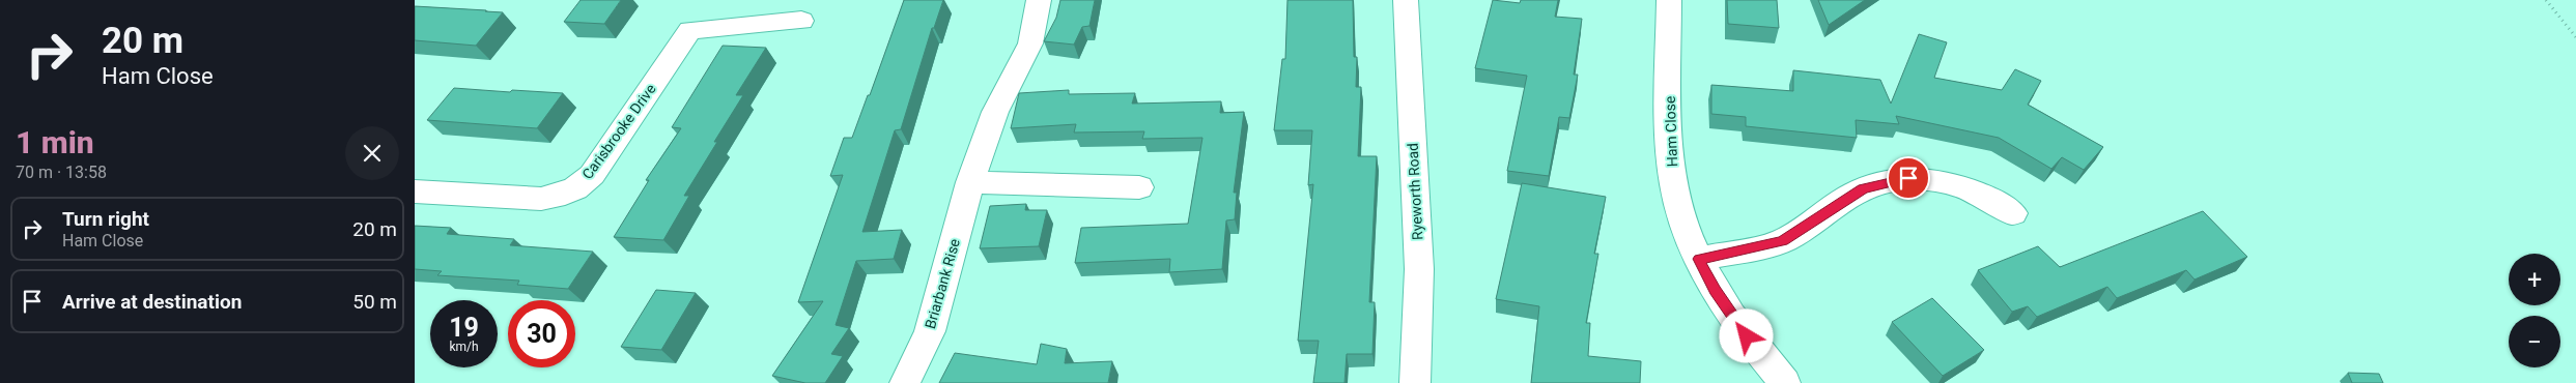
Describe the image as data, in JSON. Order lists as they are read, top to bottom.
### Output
{
  "streets": {
    "street": [
      "Carisbrooke Drive",
      "Ham Close",
      "Ryeworth Road",
      "Briarbank Rise"
    ]
  },
  "page": {
    "turn": ["20 m", "Ham Close"],
    "heading": ["1 min", "70 m · 13:58"],
    "list": [
      {
        "name": "Turn right",
        "note": "Ham Close",
        "value": "20 m"
      },
      {
        "name": "Arrive at destination",
        "value": "50 m"
      }
    ],
    "map_buttons": ["+", "−"],
    "speed": "19 km/h",
    "limit": "30"
  }
}
